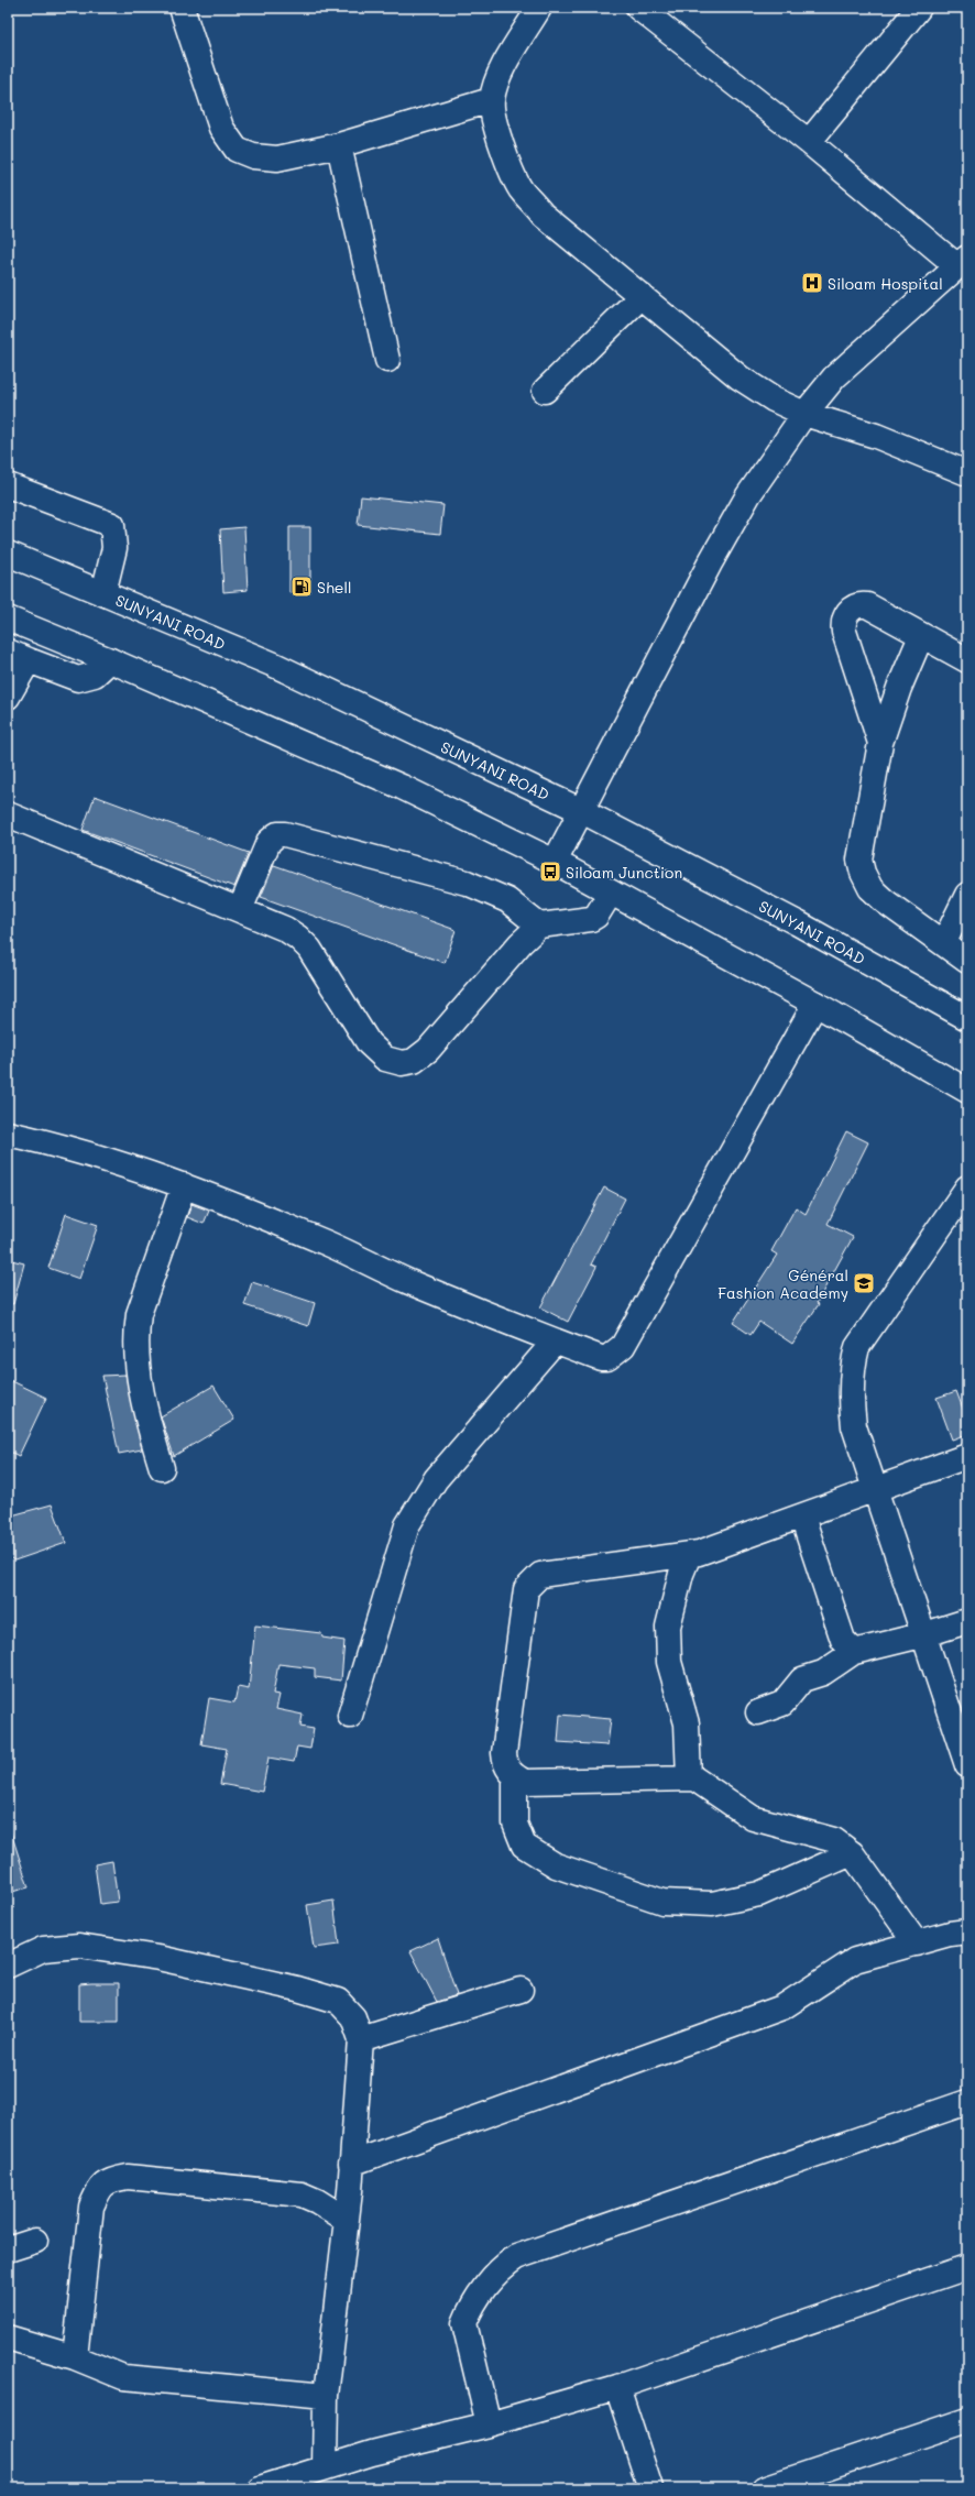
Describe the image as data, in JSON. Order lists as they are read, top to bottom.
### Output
{
  "streets": {
    "street": ["SUNYANI ROAD"]
  },
  "places": {
    "hospital": ["Siloam Hospital"],
    "fuel station": ["Shell"],
    "bus stop": ["Siloam Junction"],
    "school or university": ["Général Fashion Academy"]
  }
}
